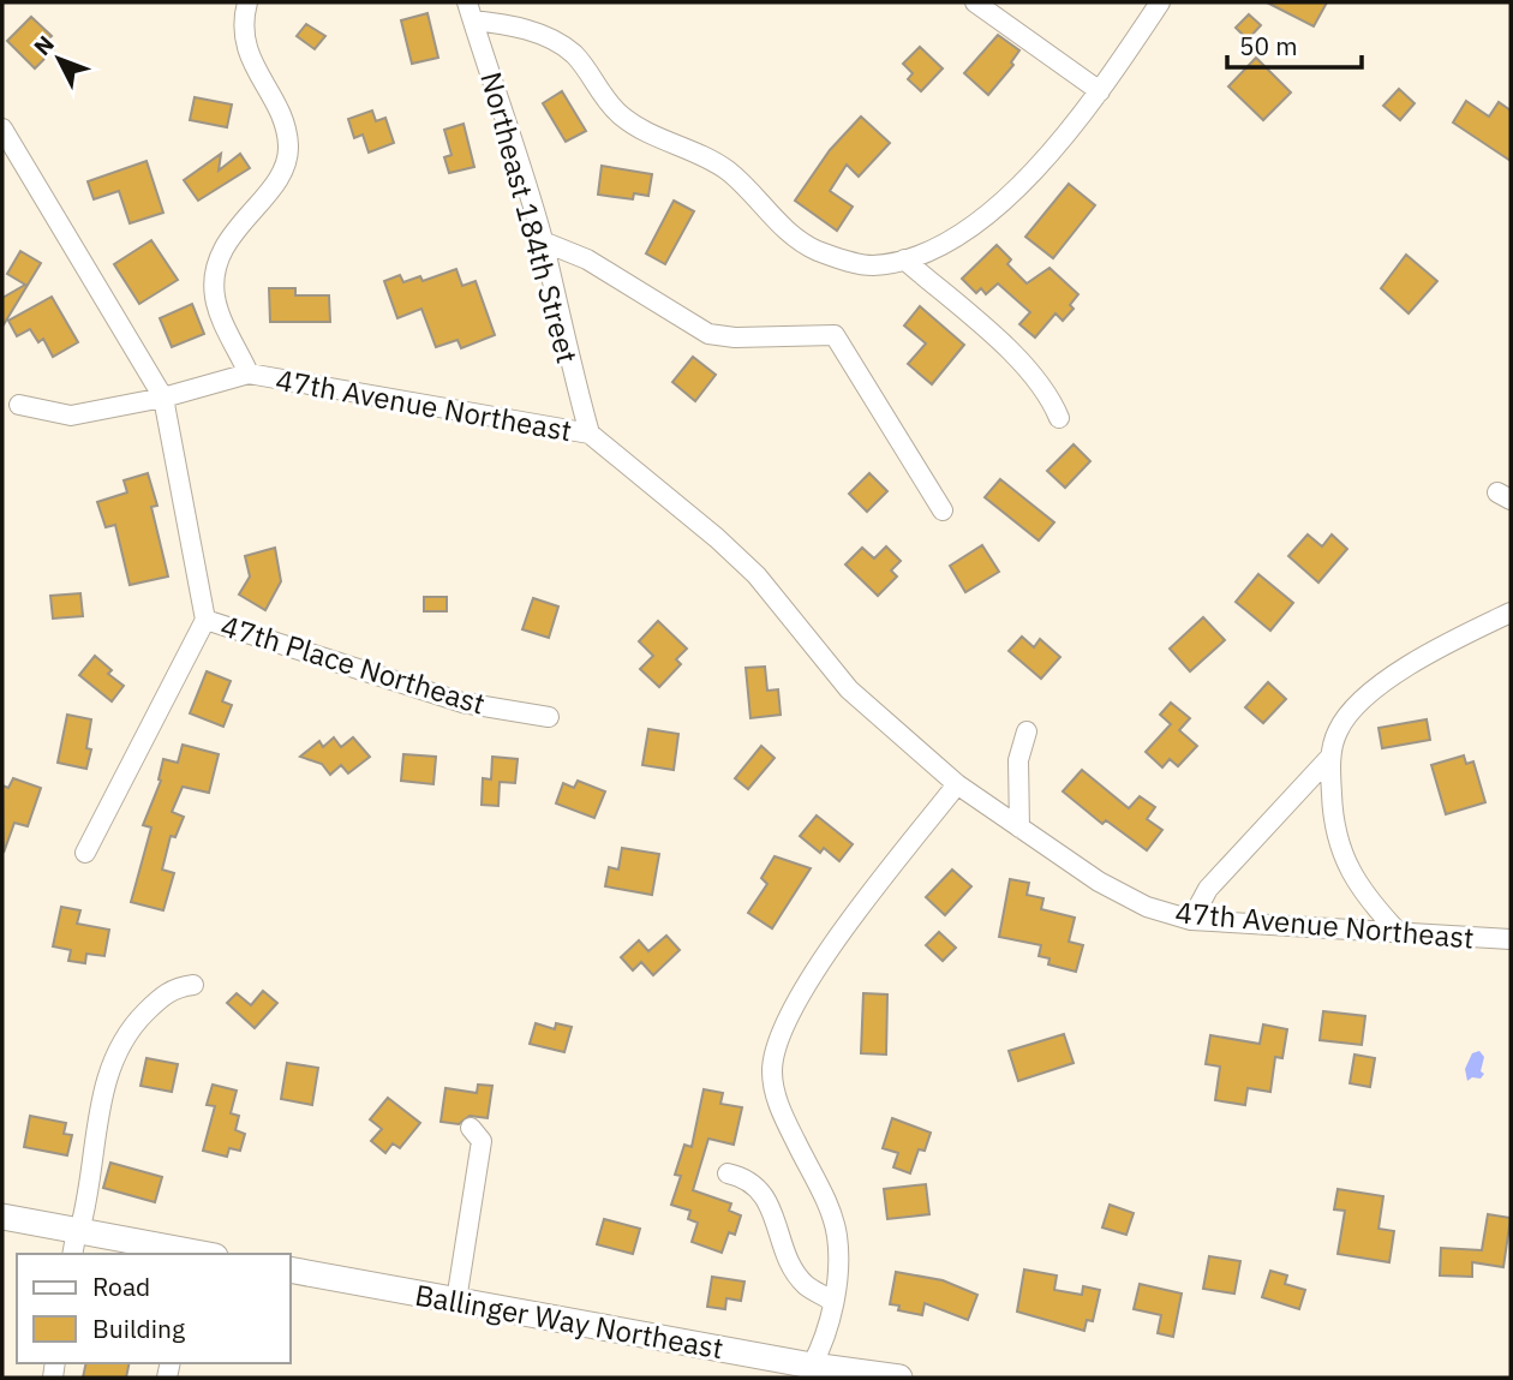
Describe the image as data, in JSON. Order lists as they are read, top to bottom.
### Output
{
  "streets": {
    "main road": ["Ballinger Way Northeast"],
    "street": ["Northeast 184th Street", "47th Avenue Northeast", "47th Place Northeast"]
  },
  "crossings": [
    ["Northeast 184th Street", "47th Avenue Northeast"],
    ["47th Avenue Northeast", "47th Place Northeast"]
  ],
  "legend": ["Road", "Building"],
  "scale_bar": "50 m",
  "north": "top left"
}
